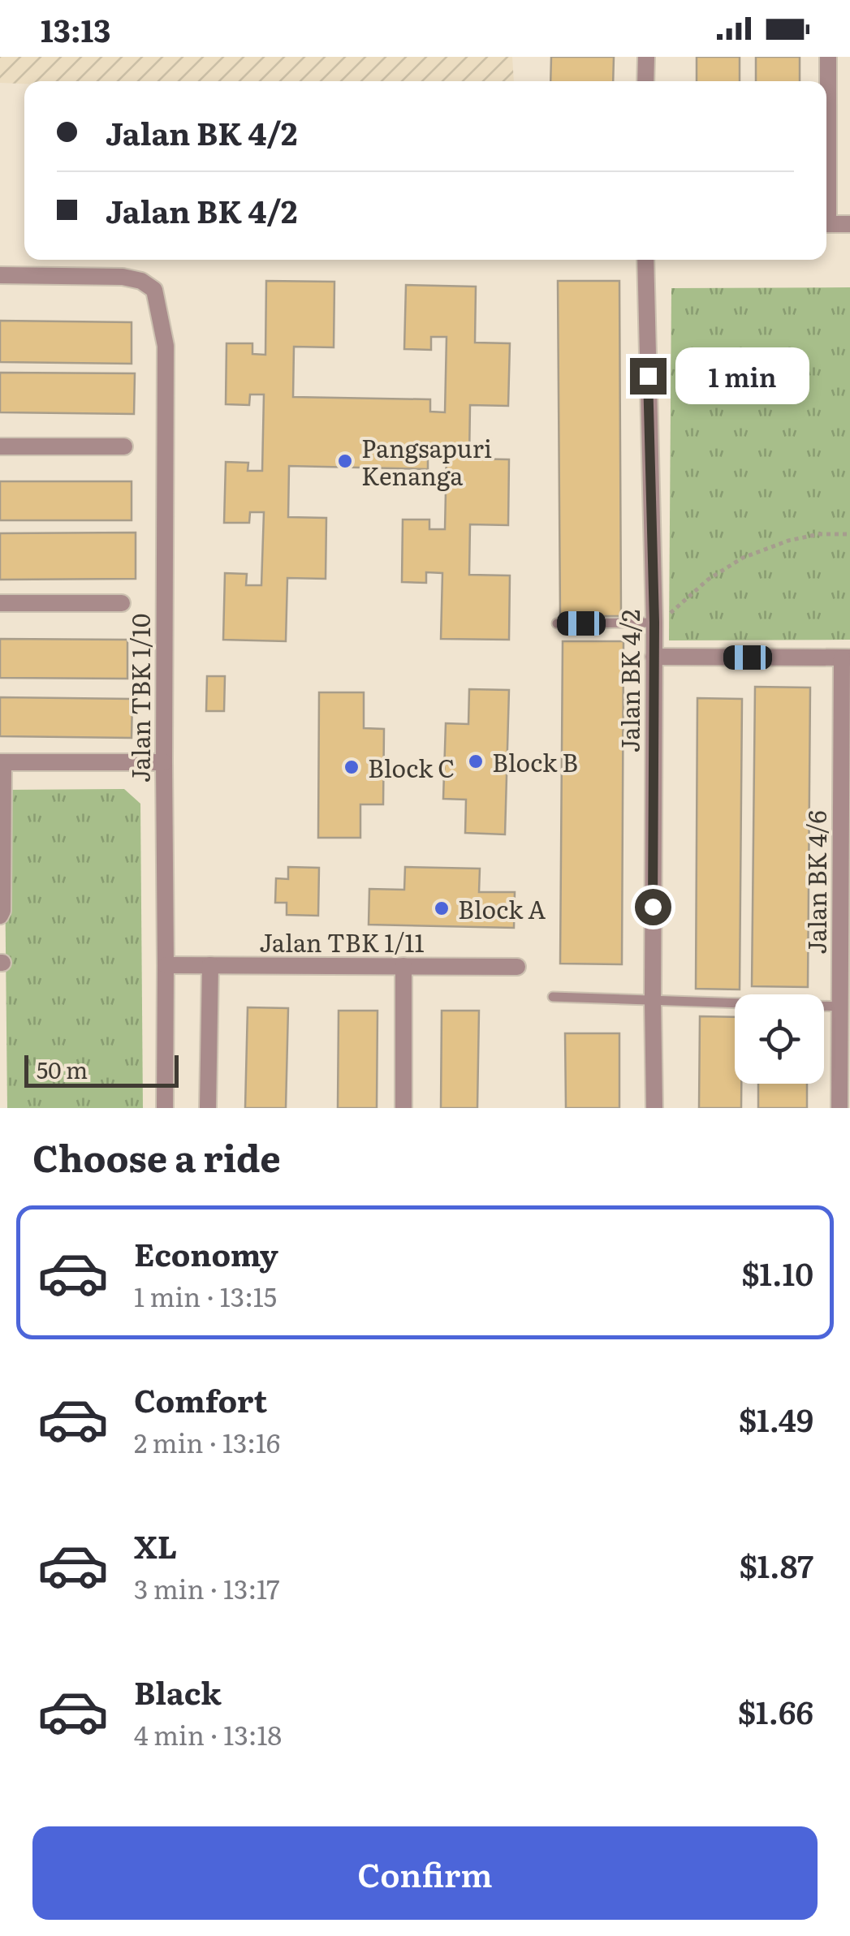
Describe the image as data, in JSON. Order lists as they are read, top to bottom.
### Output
{
  "streets": {
    "street": [
      "Jalan BK 4/2",
      "Jalan TBK 1/10",
      "Jalan BK 4/6",
      "Jalan TBK 1/11"
    ]
  },
  "crossings": [
    ["Jalan TBK 1/10", "Jalan TBK 1/11"]
  ],
  "places": [
    "Pangsapuri Kenanga",
    "Block B",
    "Block C",
    "Block A"
  ],
  "scale_bar": "50 m",
  "page": {
    "status": "13:13",
    "banner": ["Jalan BK 4/2", "Jalan BK 4/2"],
    "bubble": "1 min",
    "scale": "50 m",
    "heading": "Choose a ride",
    "list": [
      {
        "name": "Economy",
        "note": "1 min · 13:15",
        "value": "$1.10"
      },
      {
        "name": "Comfort",
        "note": "2 min · 13:16",
        "value": "$1.49"
      },
      {
        "name": "XL",
        "note": "3 min · 13:17",
        "value": "$1.87"
      },
      {
        "name": "Black",
        "note": "4 min · 13:18",
        "value": "$1.66"
      }
    ],
    "buttons": "Confirm"
  }
}
